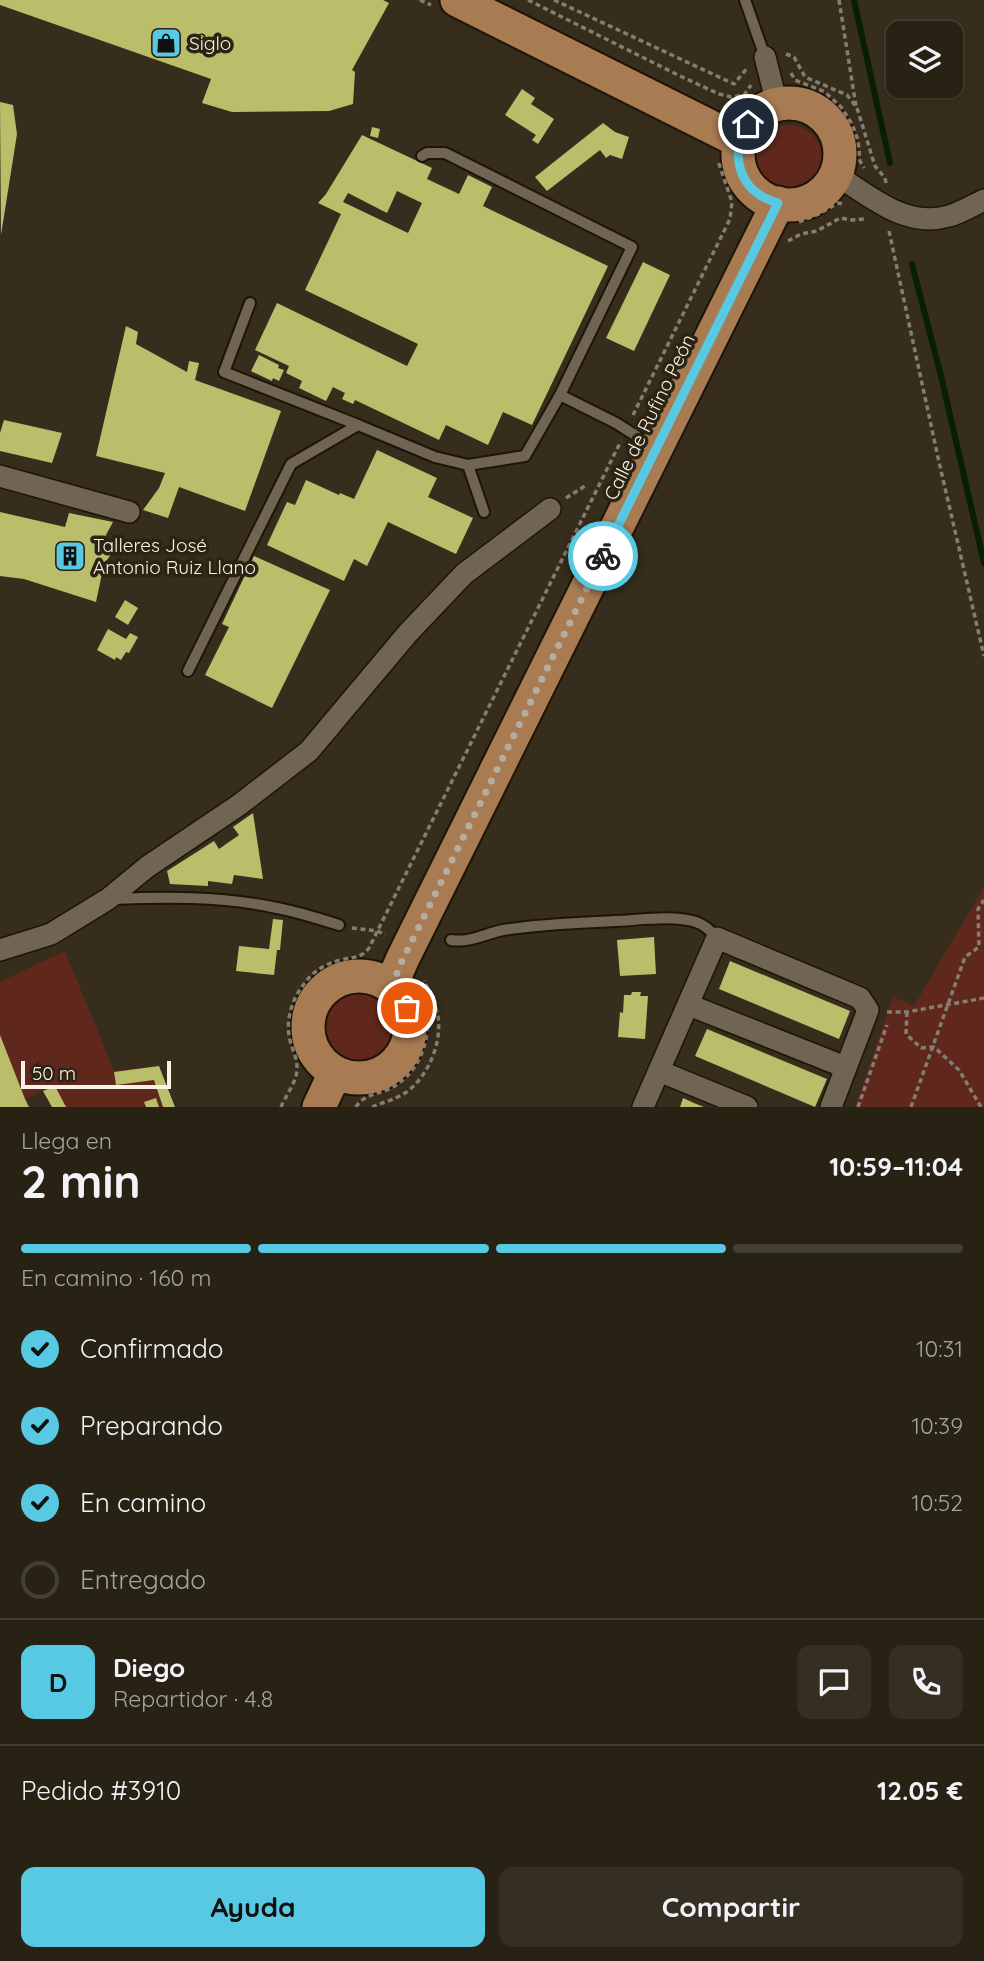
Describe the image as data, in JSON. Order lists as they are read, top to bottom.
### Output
{
  "streets": {
    "main road": ["Calle de Rufino Peón"]
  },
  "places": {
    "shop": ["Siglo"],
    "building": ["Talleres José Antonio Ruiz Llano"]
  },
  "scale_bar": "50 m",
  "page": {
    "scale": "50 m",
    "heading": ["2 min", "Llega en", "10:59–11:04"],
    "panel": [
      "Diego",
      "Repartidor · 4.8",
      "Pedido #3910",
      "12.05 €"
    ],
    "bar": "En camino · 160 m",
    "list": [
      ["Confirmado", "10:31"],
      ["Preparando", "10:39"],
      ["En camino", "10:52"],
      "Entregado"
    ],
    "round": "D",
    "buttons": ["Ayuda", "Compartir"]
  }
}
